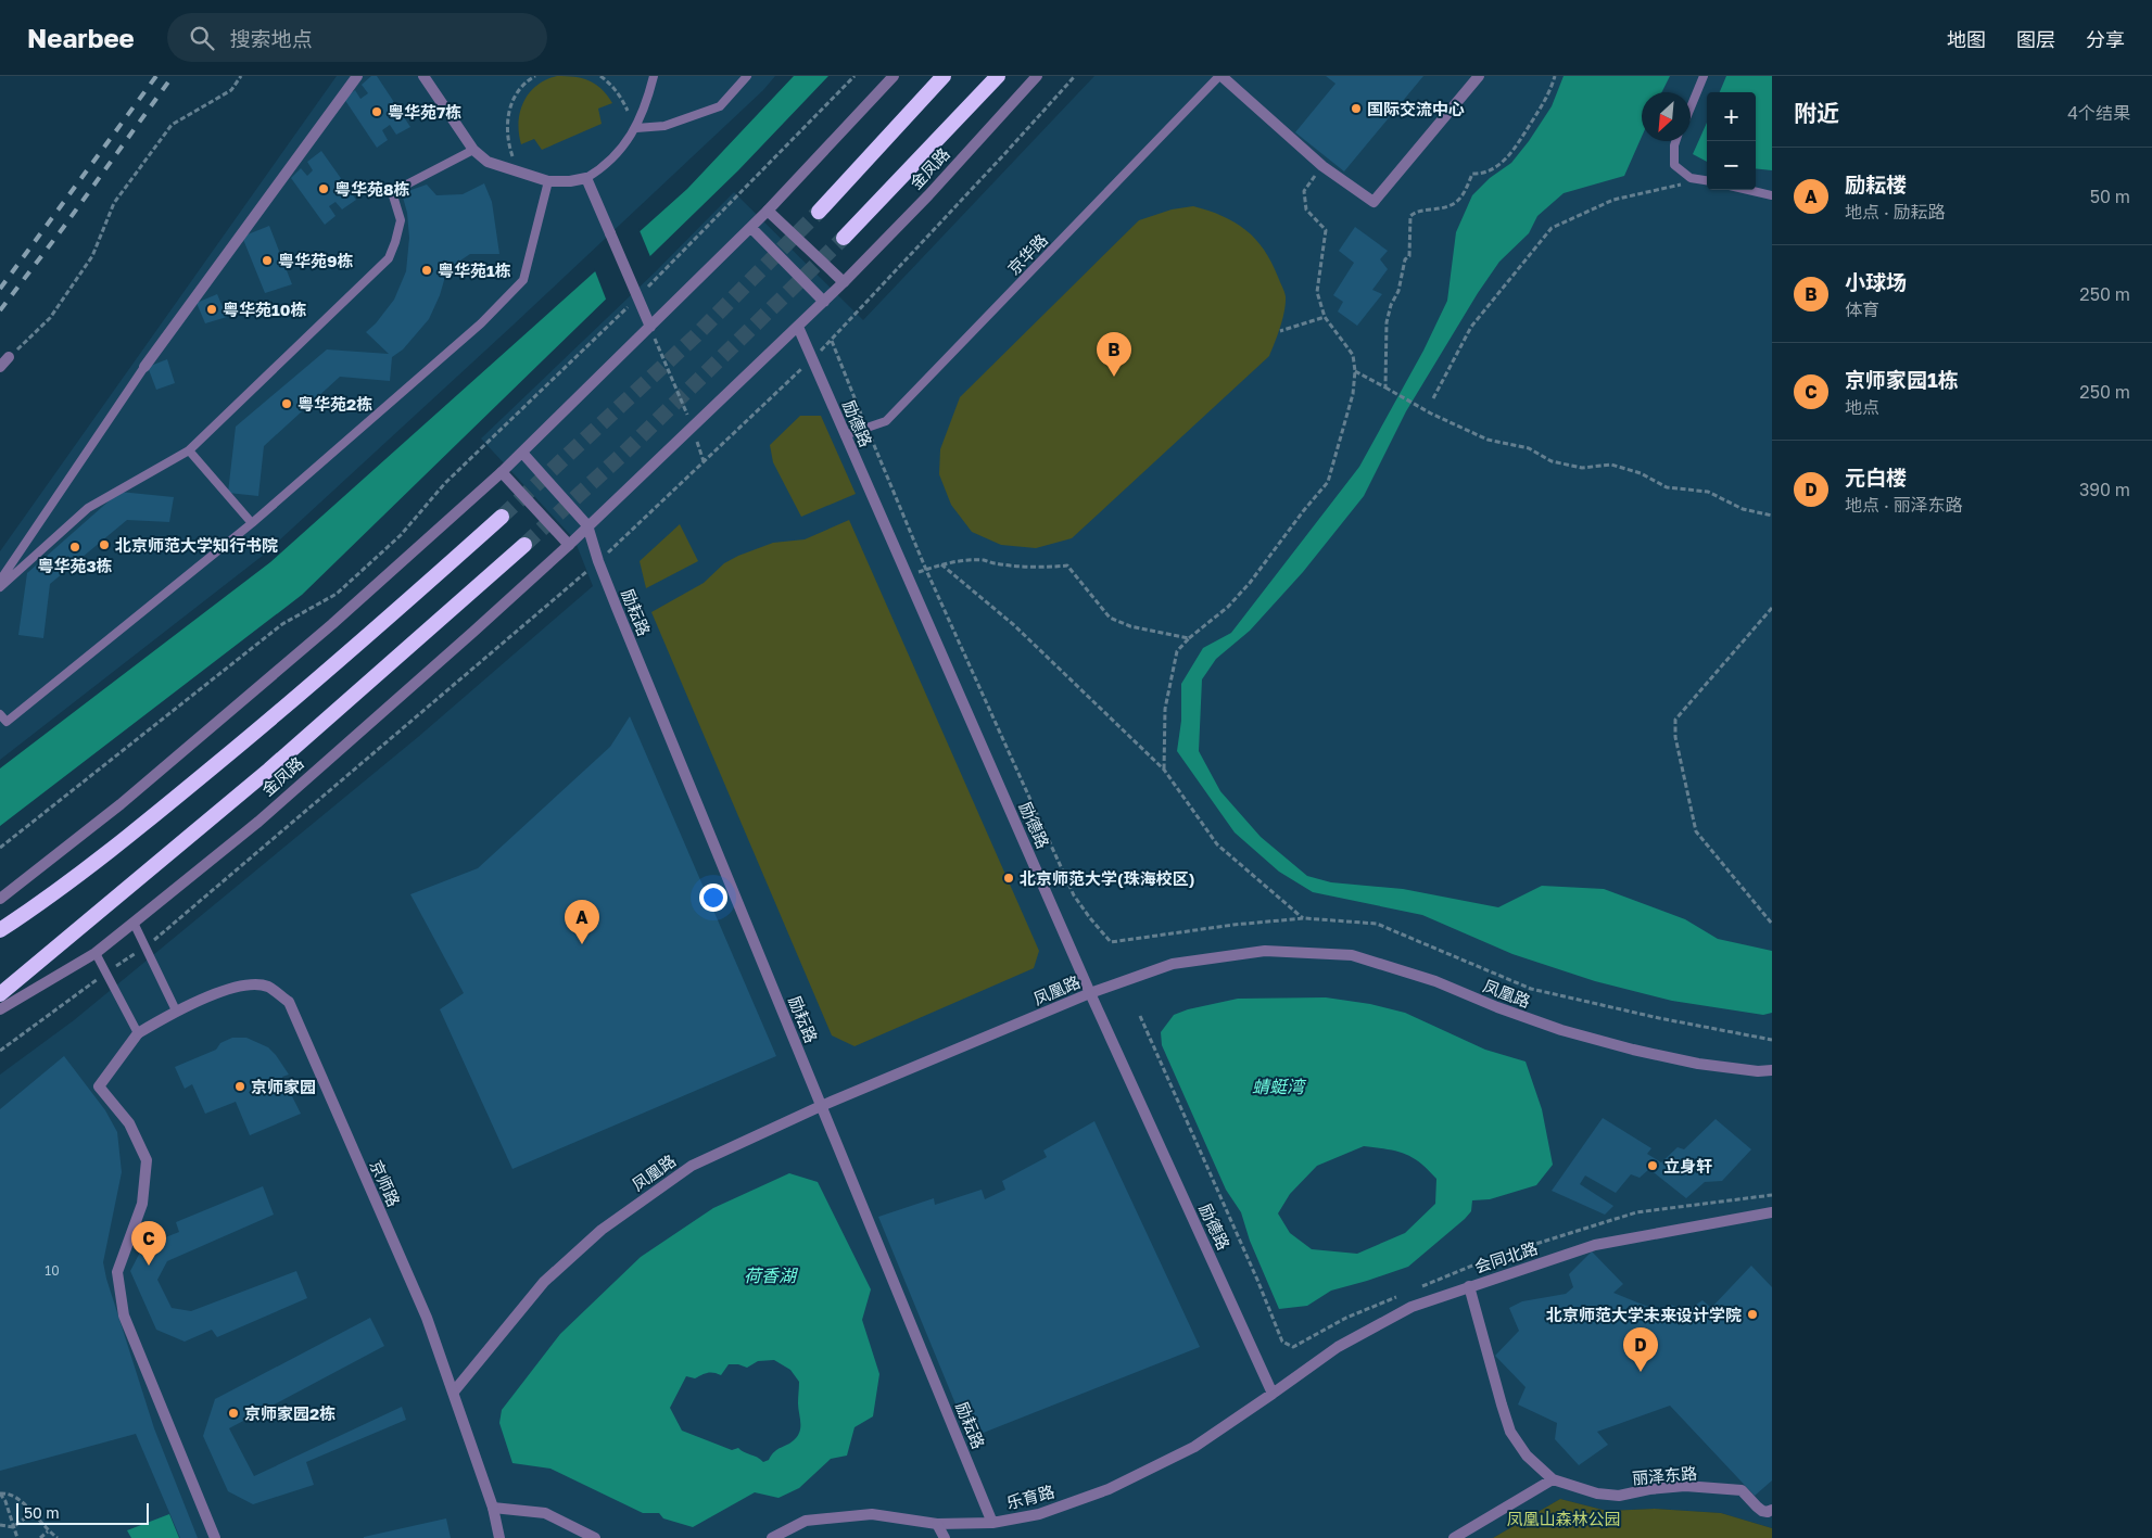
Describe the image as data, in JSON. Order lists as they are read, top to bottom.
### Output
{
  "streets": {
    "highway": ["金凤路"],
    "street": [
      "励德路",
      "励耘路",
      "凤凰路",
      "京师路",
      "会同北路",
      "丽泽东路",
      "乐育路"
    ],
    "lane": ["京华路"]
  },
  "crossings": [
    ["金凤路", "励德路"],
    ["金凤路", "励耘路"],
    ["京华路", "励德路"],
    ["励德路", "凤凰路"],
    ["励德路", "会同北路"],
    ["励德路", "乐育路"],
    ["励耘路", "凤凰路"],
    ["励耘路", "乐育路"],
    ["凤凰路", "京师路"],
    ["会同北路", "丽泽东路"],
    ["会同北路", "乐育路"]
  ],
  "water": ["蜻蜓湾", "荷香湖"],
  "parks": ["凤凰山森林公园"],
  "places": [
    "国际交流中心",
    "粤华苑7栋",
    "粤华苑8栋",
    "粤华苑9栋",
    "粤华苑1栋",
    "粤华苑10栋",
    "粤华苑2栋",
    "北京师范大学知行书院",
    "粤华苑3栋",
    "北京师范大学(珠海校区)",
    "京师家园",
    "立身轩",
    "北京师范大学未来设计学院",
    "京师家园2栋"
  ],
  "house_numbers": ["10"],
  "scale_bar": "50 m",
  "north": "bottom left",
  "page": {
    "header": "Nearbee",
    "search": "搜索地点",
    "nav": ["地图", "图层", "分享"],
    "heading": ["附近", "4个结果"],
    "map_buttons": ["+", "−"],
    "list": [
      {
        "mark": "A",
        "name": "励耘楼",
        "note": "地点 · 励耘路",
        "value": "50 m"
      },
      {
        "mark": "B",
        "name": "小球场",
        "note": "体育",
        "value": "250 m"
      },
      {
        "mark": "C",
        "name": "京师家园1栋",
        "note": "地点",
        "value": "250 m"
      },
      {
        "mark": "D",
        "name": "元白楼",
        "note": "地点 · 丽泽东路",
        "value": "390 m"
      }
    ],
    "pins": [
      "B",
      "A",
      "C",
      "D"
    ],
    "scale": "50 m"
  }
}
